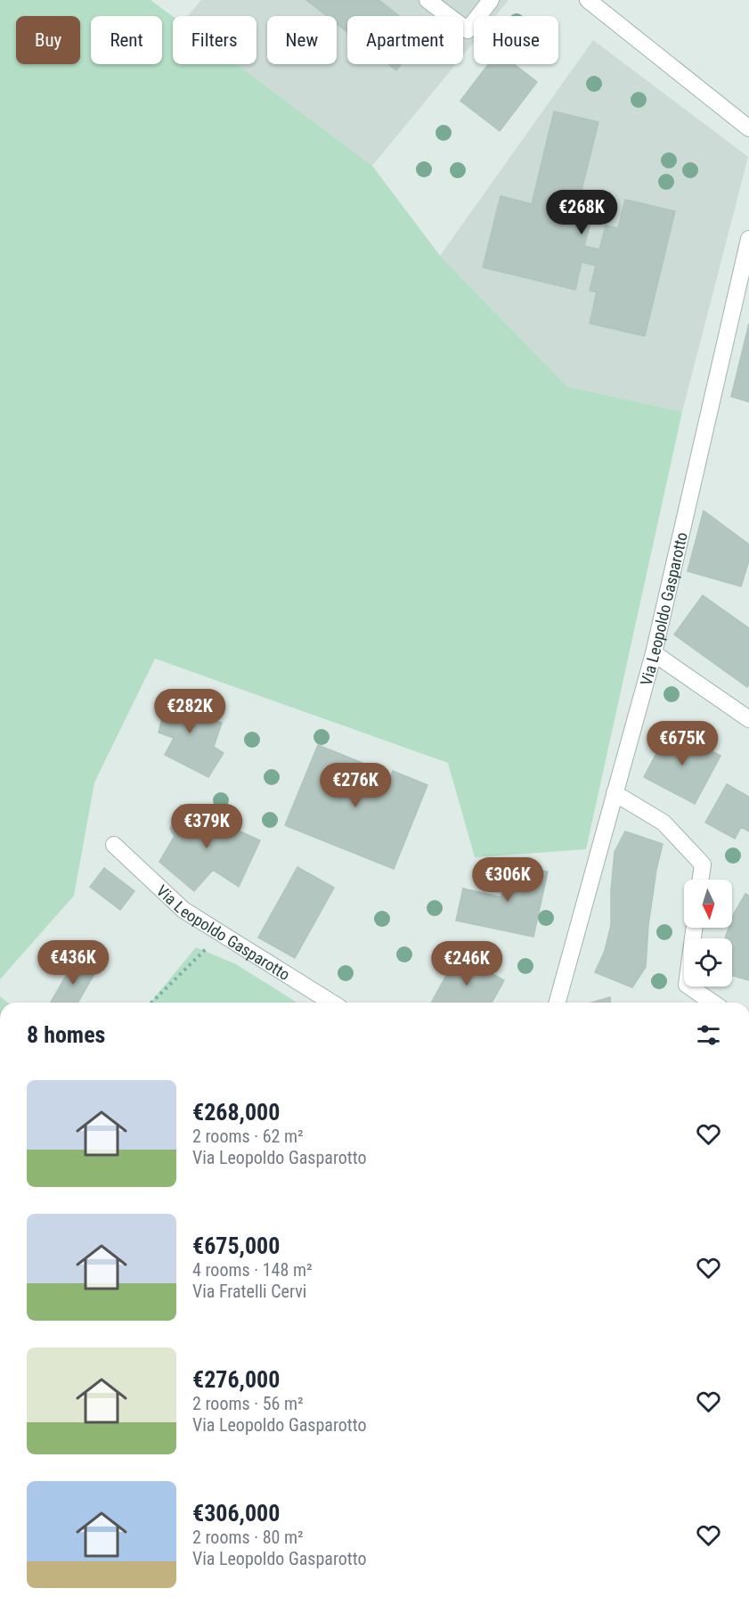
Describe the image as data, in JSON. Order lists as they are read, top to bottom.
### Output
{
  "streets": {
    "street": ["Via Leopoldo Gasparotto"]
  },
  "north": "bottom",
  "page": {
    "chip": [
      "Buy",
      "Rent",
      "Filters",
      "New",
      "Apartment",
      "House"
    ],
    "price": [
      "€268K",
      "€282K",
      "€675K",
      "€276K",
      "€379K",
      "€306K",
      "€436K",
      "€246K"
    ],
    "heading": "8 homes",
    "list": [
      {
        "name": "€268,000",
        "note": "2 rooms · 62 m² · Via Leopoldo Gasparotto"
      },
      {
        "name": "€675,000",
        "note": "4 rooms · 148 m² · Via Fratelli Cervi"
      },
      {
        "name": "€276,000",
        "note": "2 rooms · 56 m² · Via Leopoldo Gasparotto"
      },
      {
        "name": "€306,000",
        "note": "2 rooms · 80 m² · Via Leopoldo Gasparotto"
      }
    ]
  }
}
